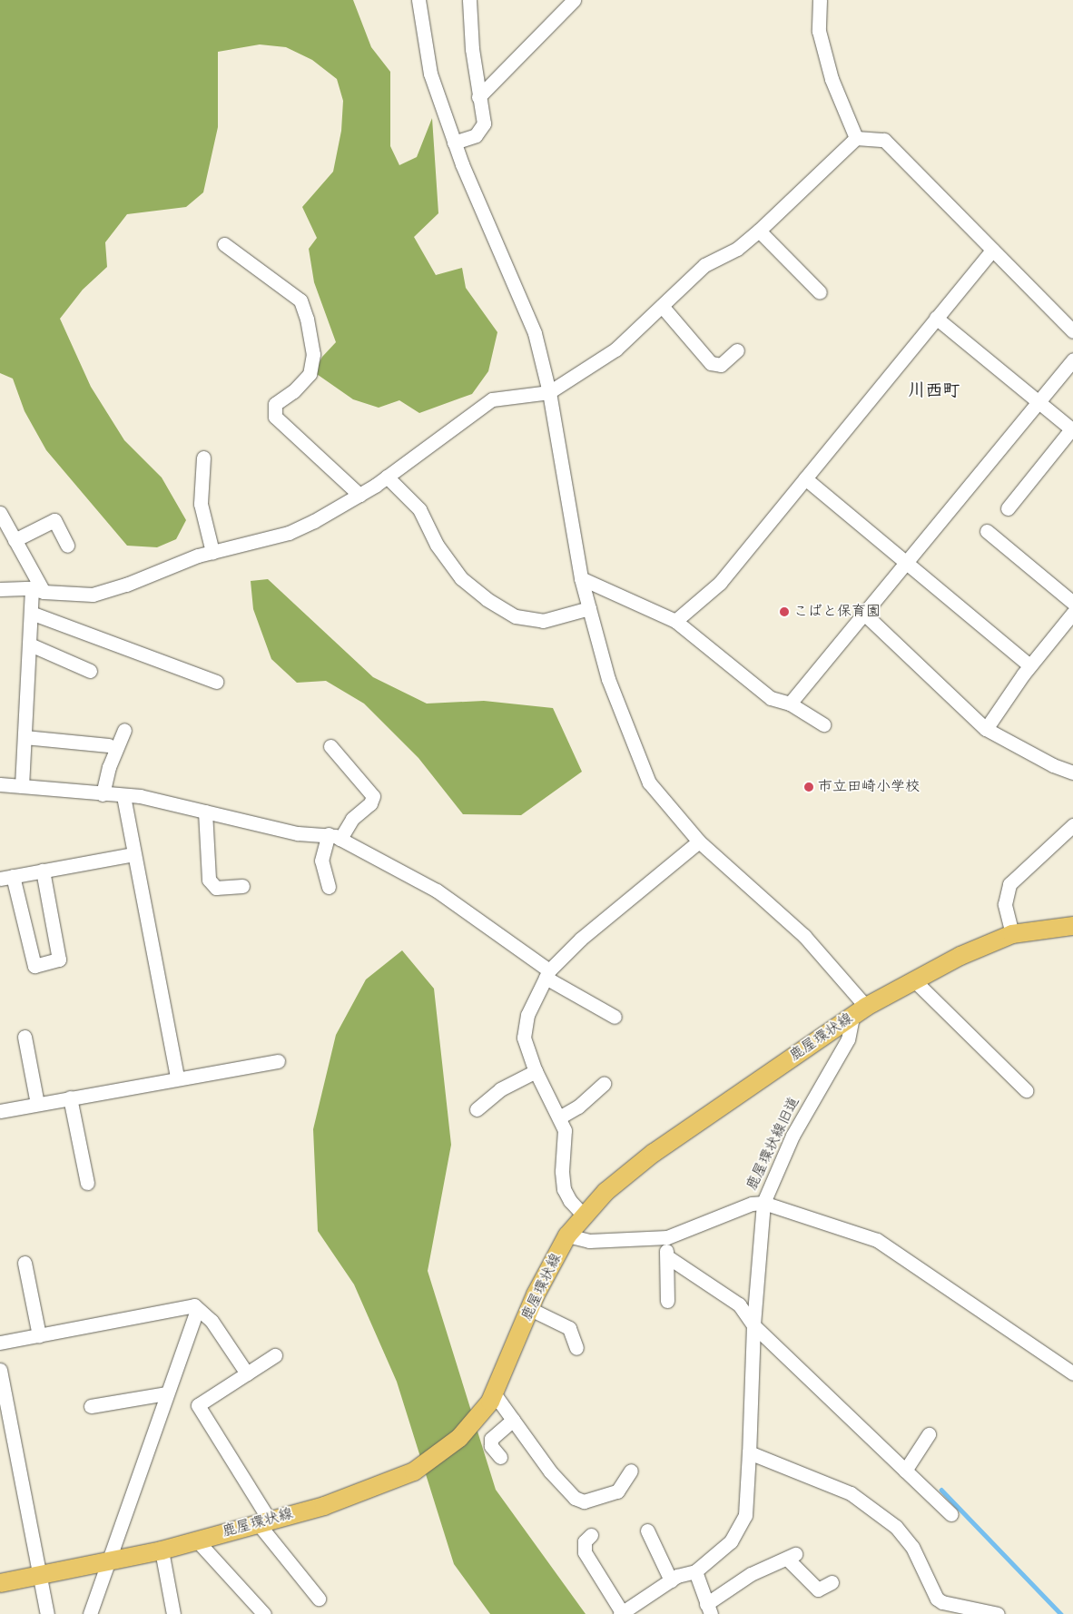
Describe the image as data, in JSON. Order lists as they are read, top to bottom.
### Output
{
  "streets": {
    "main road": ["鹿屋環状線"],
    "street": ["鹿屋環状線旧道"]
  },
  "crossings": [
    ["鹿屋環状線", "鹿屋環状線旧道"]
  ],
  "districts": ["川西町"],
  "places": ["こばと保育園", "市立田崎小学校"]
}
